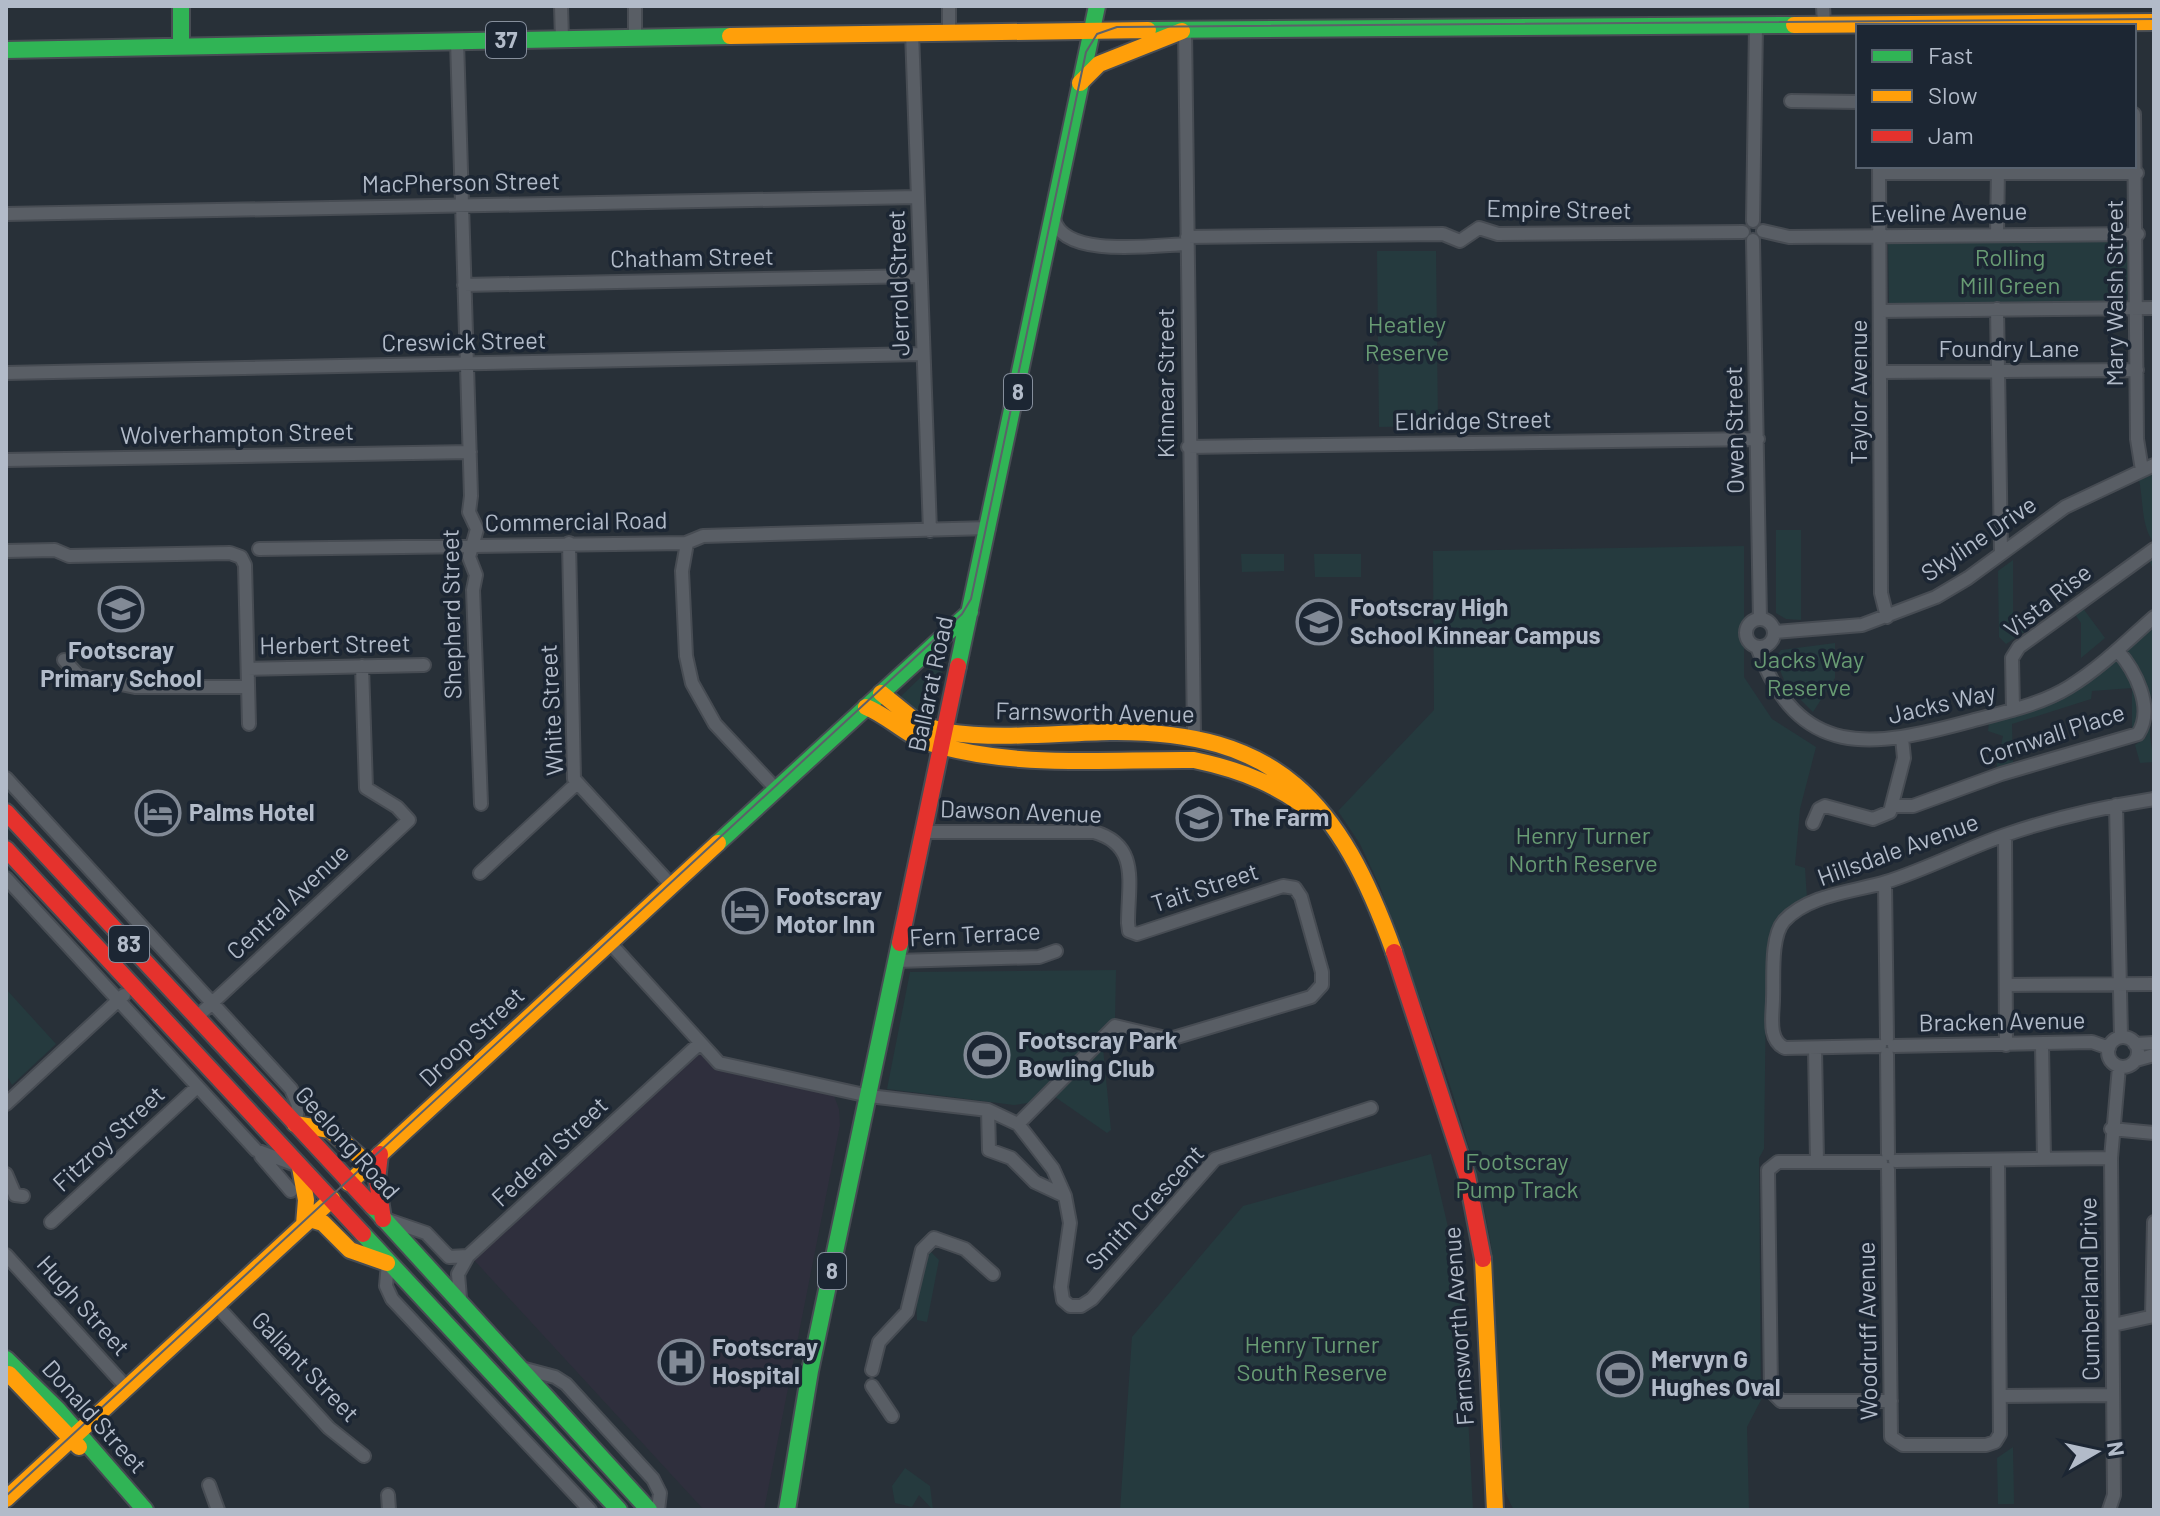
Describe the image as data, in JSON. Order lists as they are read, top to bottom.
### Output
{
  "streets": {
    "main road": [
      "37",
      "8",
      "Ballarat Road",
      "Farnsworth Avenue",
      "83",
      "Droop Street",
      "Geelong Road",
      "Donald Street"
    ],
    "street": [
      "MacPherson Street",
      "Empire Street",
      "Eveline Avenue",
      "Chatham Street",
      "Jerrold Street",
      "Mary Walsh Street",
      "Creswick Street",
      "Foundry Lane",
      "Kinnear Street",
      "Taylor Avenue",
      "Eldridge Street",
      "Owen Street",
      "Wolverhampton Street",
      "Commercial Road",
      "Skyline Drive",
      "Vista Rise",
      "Shepherd Street",
      "Herbert Street",
      "Jacks Way",
      "White Street",
      "Cornwall Place",
      "Dawson Avenue",
      "Hillsdale Avenue",
      "Tait Street",
      "Central Avenue",
      "Fern Terrace",
      "Bracken Avenue",
      "Fitzroy Street",
      "Federal Street",
      "Smith Crescent",
      "Cumberland Drive",
      "Hugh Street",
      "Woodruff Avenue",
      "Gallant Street"
    ]
  },
  "crossings": [
    ["37", "Jerrold Street"],
    ["37", "Kinnear Street"],
    ["37", "Owen Street"],
    ["37", "Shepherd Street"],
    ["37", "Ballarat Road"],
    ["MacPherson Street", "Jerrold Street"],
    ["MacPherson Street", "Shepherd Street"],
    ["Empire Street", "Eveline Avenue"],
    ["Empire Street", "Kinnear Street"],
    ["Empire Street", "Owen Street"],
    ["Eveline Avenue", "Mary Walsh Street"],
    ["Eveline Avenue", "Taylor Avenue"],
    ["Eveline Avenue", "Owen Street"],
    ["Chatham Street", "Jerrold Street"],
    ["Chatham Street", "Shepherd Street"],
    ["Jerrold Street", "Creswick Street"],
    ["Jerrold Street", "Commercial Road"],
    ["Mary Walsh Street", "Foundry Lane"],
    ["Mary Walsh Street", "Skyline Drive"],
    ["Creswick Street", "Shepherd Street"],
    ["Foundry Lane", "Taylor Avenue"],
    ["Kinnear Street", "Eldridge Street"],
    ["Kinnear Street", "Farnsworth Avenue"],
    ["Taylor Avenue", "Skyline Drive"],
    ["Eldridge Street", "Owen Street"],
    ["Owen Street", "Skyline Drive"],
    ["Owen Street", "Jacks Way"],
    ["Wolverhampton Street", "Shepherd Street"],
    ["Commercial Road", "Shepherd Street"],
    ["Commercial Road", "Ballarat Road"],
    ["Commercial Road", "White Street"],
    ["Skyline Drive", "Jacks Way"],
    ["Vista Rise", "Jacks Way"],
    ["Herbert Street", "Central Avenue"],
    ["Ballarat Road", "Farnsworth Avenue"],
    ["Ballarat Road", "Dawson Avenue"],
    ["Ballarat Road", "Fern Terrace"],
    ["Ballarat Road", "Droop Street"],
    ["Jacks Way", "Cornwall Place"],
    ["White Street", "Droop Street"],
    ["Farnsworth Avenue", "Droop Street"],
    ["Dawson Avenue", "Tait Street"],
    ["Hillsdale Avenue", "Bracken Avenue"],
    ["Hillsdale Avenue", "Woodruff Avenue"],
    ["Central Avenue", "Geelong Road"],
    ["Bracken Avenue", "Cumberland Drive"],
    ["Bracken Avenue", "Woodruff Avenue"],
    ["Droop Street", "Geelong Road"],
    ["Droop Street", "Hugh Street"],
    ["Droop Street", "Gallant Street"],
    ["Droop Street", "Donald Street"],
    ["Geelong Road", "Federal Street"]
  ],
  "parks": [
    "Rolling Mill Green",
    "Heatley Reserve",
    "Jacks Way Reserve",
    "Henry Turner North Reserve",
    "Footscray Pump Track",
    "Henry Turner South Reserve"
  ],
  "places": {
    "school or university": ["Footscray Primary School", "Footscray High School Kinnear Campus", "The Farm"],
    "hotel": ["Palms Hotel", "Footscray Motor Inn"],
    "sports": ["Footscray Park Bowling Club", "Mervyn G Hughes Oval"],
    "hospital": ["Footscray Hospital"]
  },
  "legend": ["Fast", "Slow", "Jam"],
  "north": "right"
}
